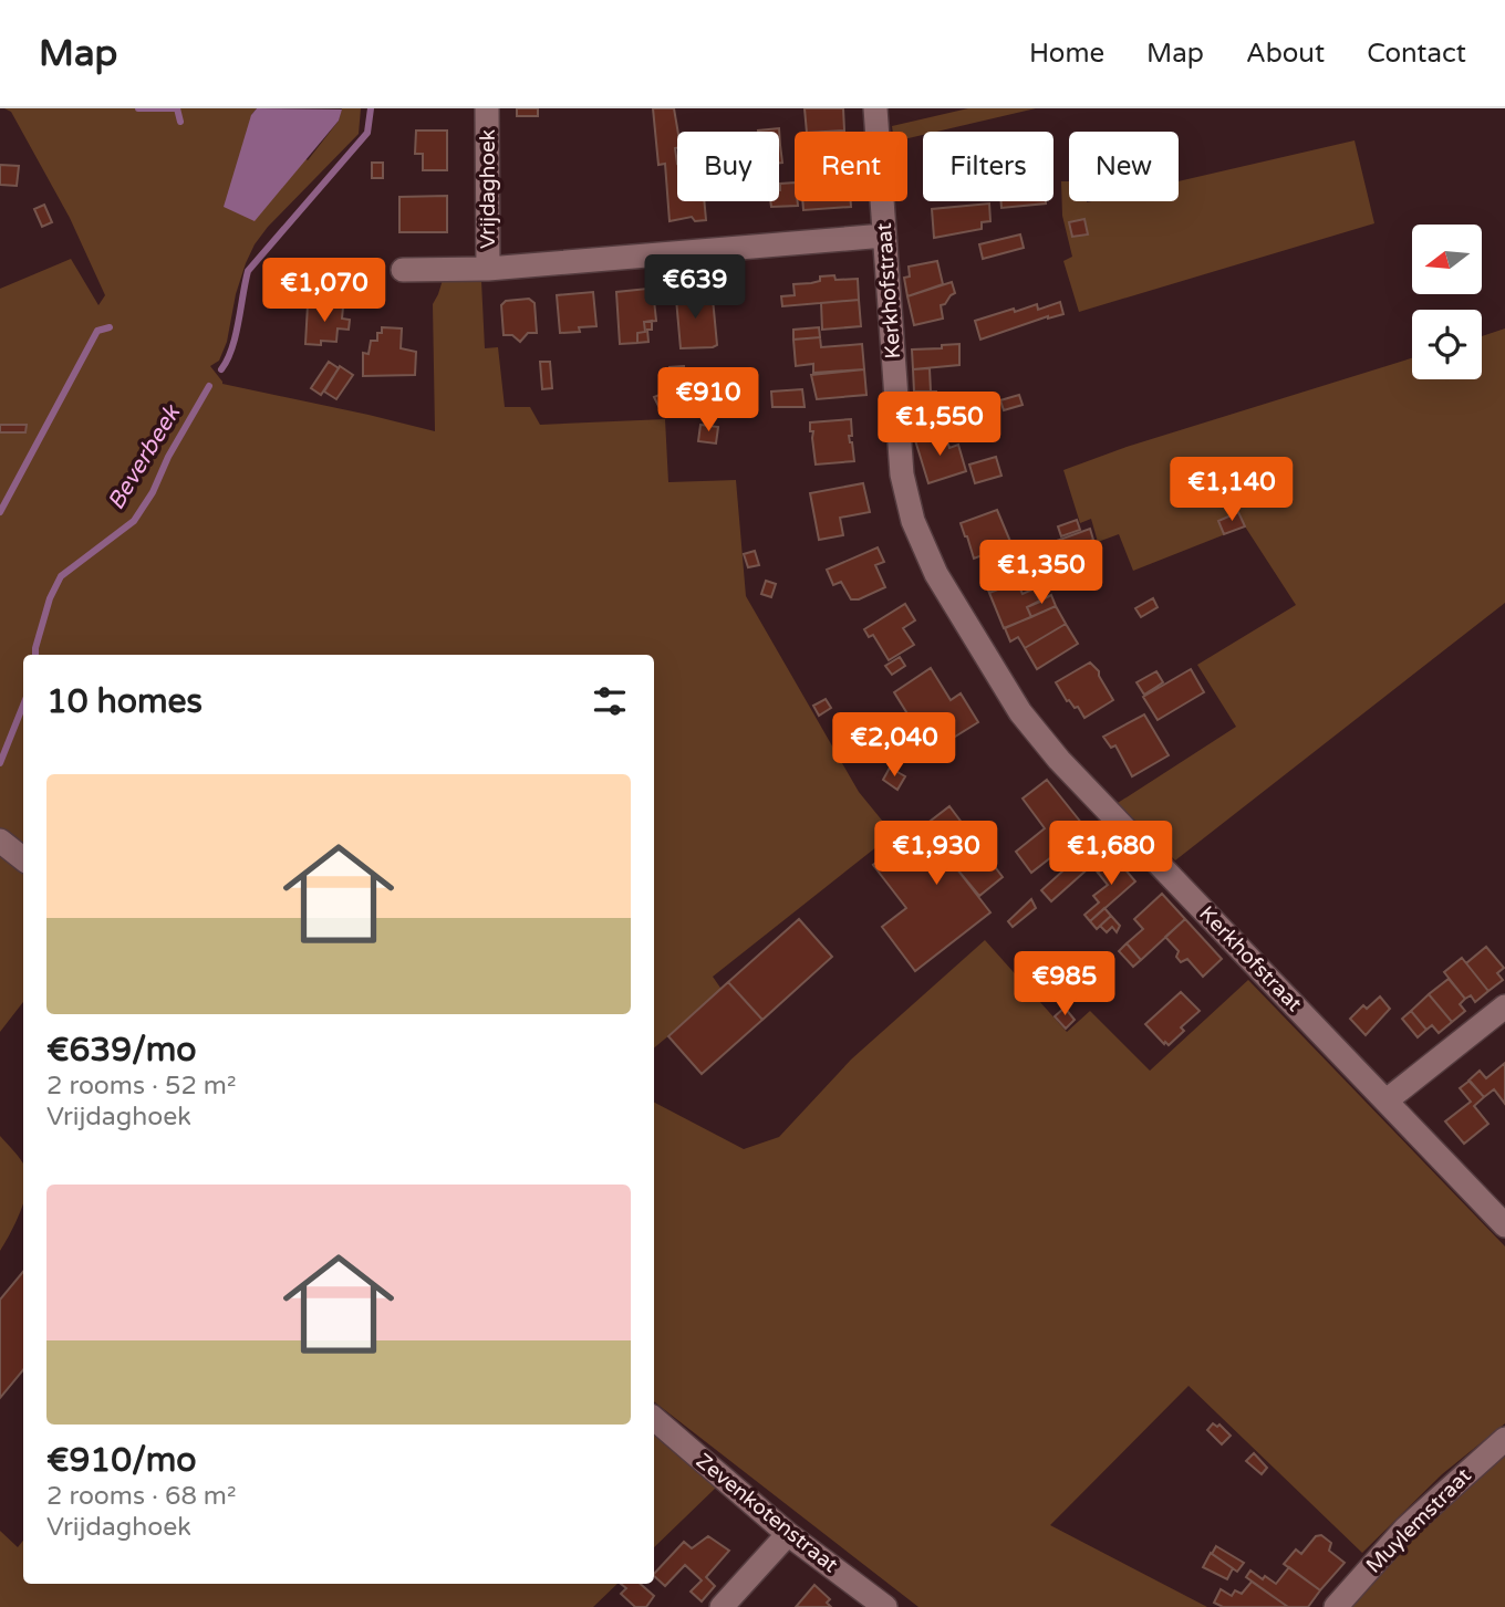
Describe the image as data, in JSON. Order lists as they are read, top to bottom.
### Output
{
  "streets": {
    "street": [
      "Vrijdaghoek",
      "Kerkhofstraat",
      "Zevenkotenstraat",
      "Muylemstraat"
    ]
  },
  "crossings": [
    ["Vrijdaghoek", "Kerkhofstraat"]
  ],
  "water": ["Beverbeek"],
  "north": "left",
  "page": {
    "header": "Map",
    "nav": [
      "Home",
      "Map",
      "About",
      "Contact"
    ],
    "chip": [
      "Buy",
      "Rent",
      "Filters",
      "New"
    ],
    "price": [
      "€639",
      "€1,070",
      "€910",
      "€1,550",
      "€1,140",
      "€1,350",
      "€2,040",
      "€1,930",
      "€1,680",
      "€985"
    ],
    "heading": "10 homes",
    "list": [
      {
        "name": "€639/mo",
        "note": "2 rooms · 52 m² · Vrijdaghoek"
      },
      {
        "name": "€910/mo",
        "note": "2 rooms · 68 m² · Vrijdaghoek"
      }
    ]
  }
}
